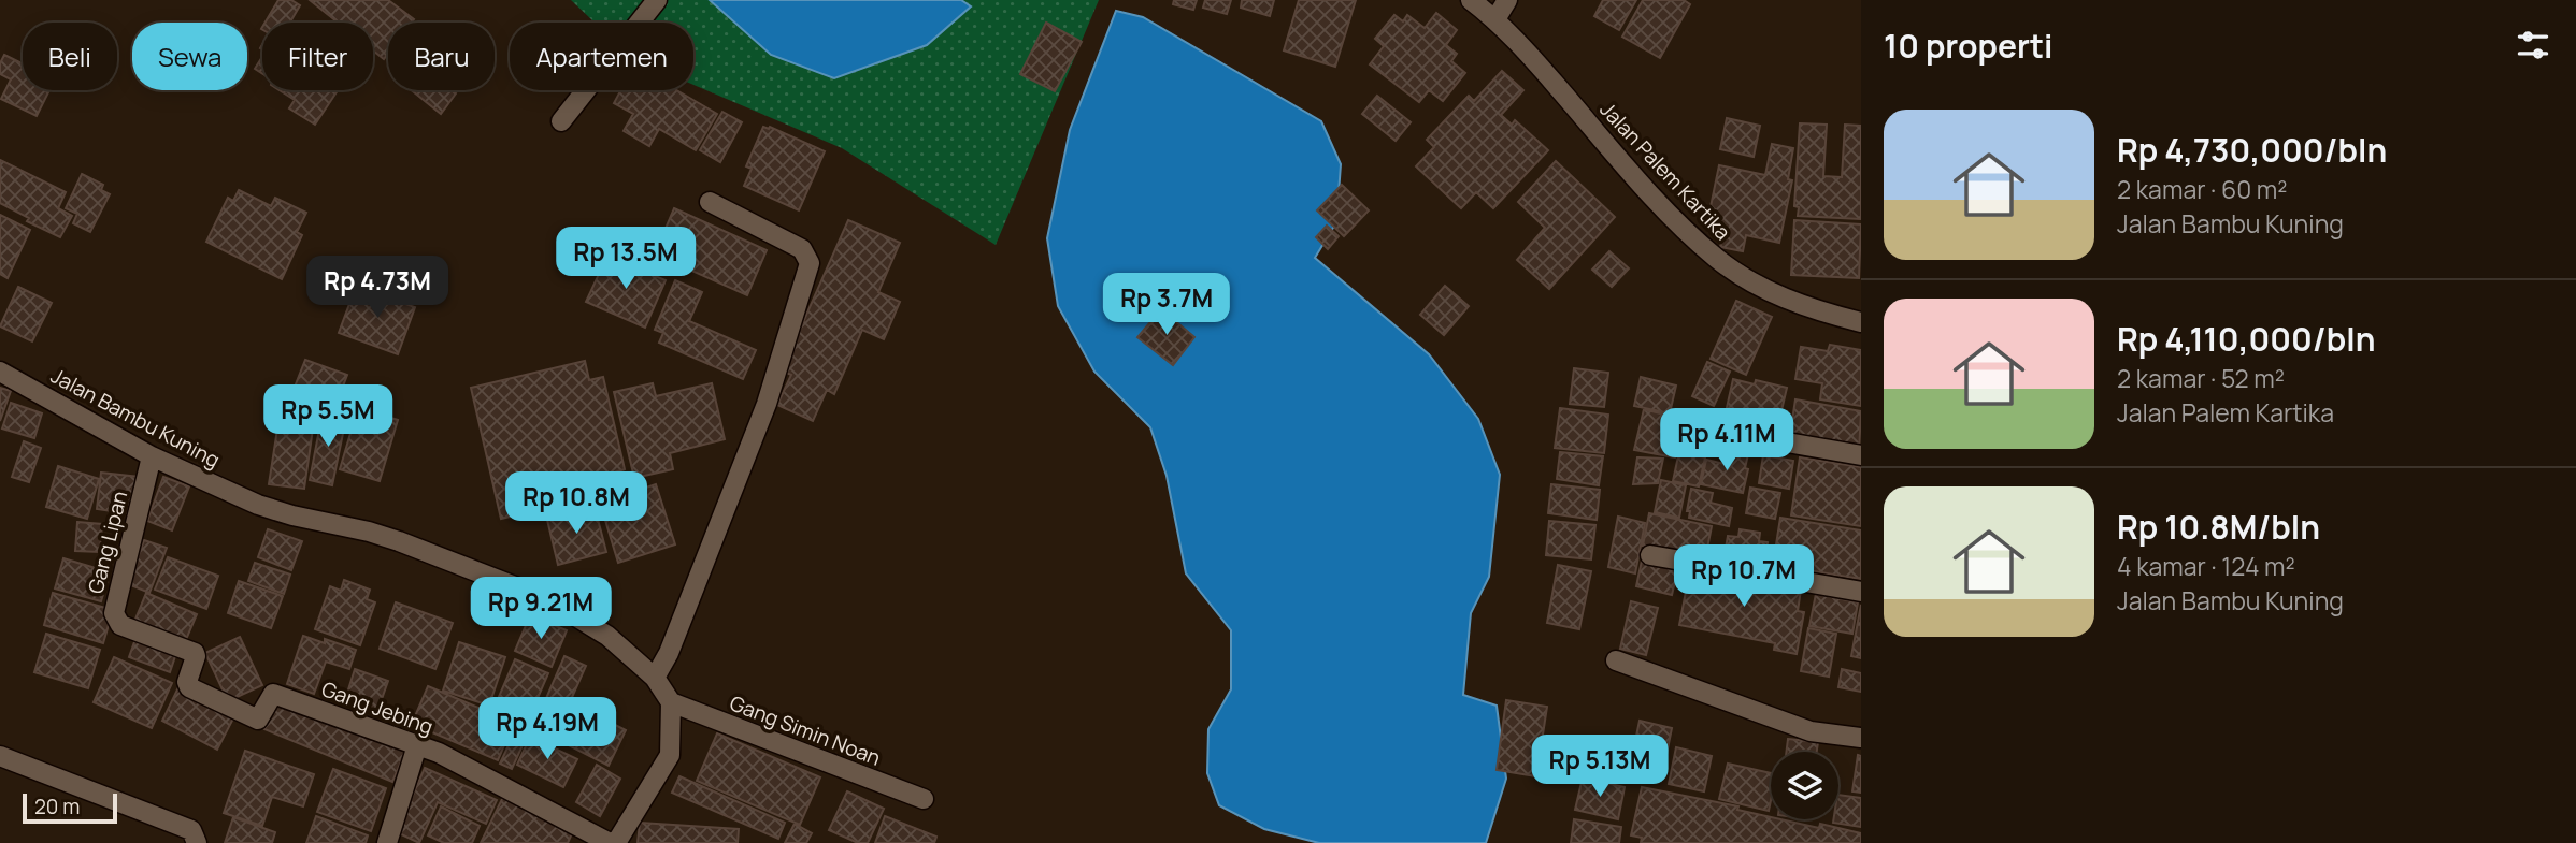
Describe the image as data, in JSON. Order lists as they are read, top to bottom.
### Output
{
  "streets": {
    "street": [
      "Jalan Palem Kartika",
      "Jalan Bambu Kuning",
      "Gang Lipan",
      "Gang Jebing",
      "Gang Simin Noan"
    ]
  },
  "crossings": [
    ["Jalan Bambu Kuning", "Gang Lipan"],
    ["Jalan Bambu Kuning", "Gang Simin Noan"],
    ["Gang Lipan", "Gang Jebing"]
  ],
  "scale_bar": "20 m",
  "page": {
    "heading": "10 properti",
    "chip": [
      "Beli",
      "Sewa",
      "Filter",
      "Baru",
      "Apartemen"
    ],
    "list": [
      {
        "name": "Rp 4,730,000/bln",
        "note": "2 kamar · 60 m² · Jalan Bambu Kuning"
      },
      {
        "name": "Rp 4,110,000/bln",
        "note": "2 kamar · 52 m² · Jalan Palem Kartika"
      },
      {
        "name": "Rp 10.8M/bln",
        "note": "4 kamar · 124 m² · Jalan Bambu Kuning"
      }
    ],
    "price": [
      "Rp 13.5M",
      "Rp 4.73M",
      "Rp 3.7M",
      "Rp 5.5M",
      "Rp 4.11M",
      "Rp 10.8M",
      "Rp 10.7M",
      "Rp 9.21M",
      "Rp 4.19M",
      "Rp 5.13M"
    ],
    "scale": "20 m"
  }
}
